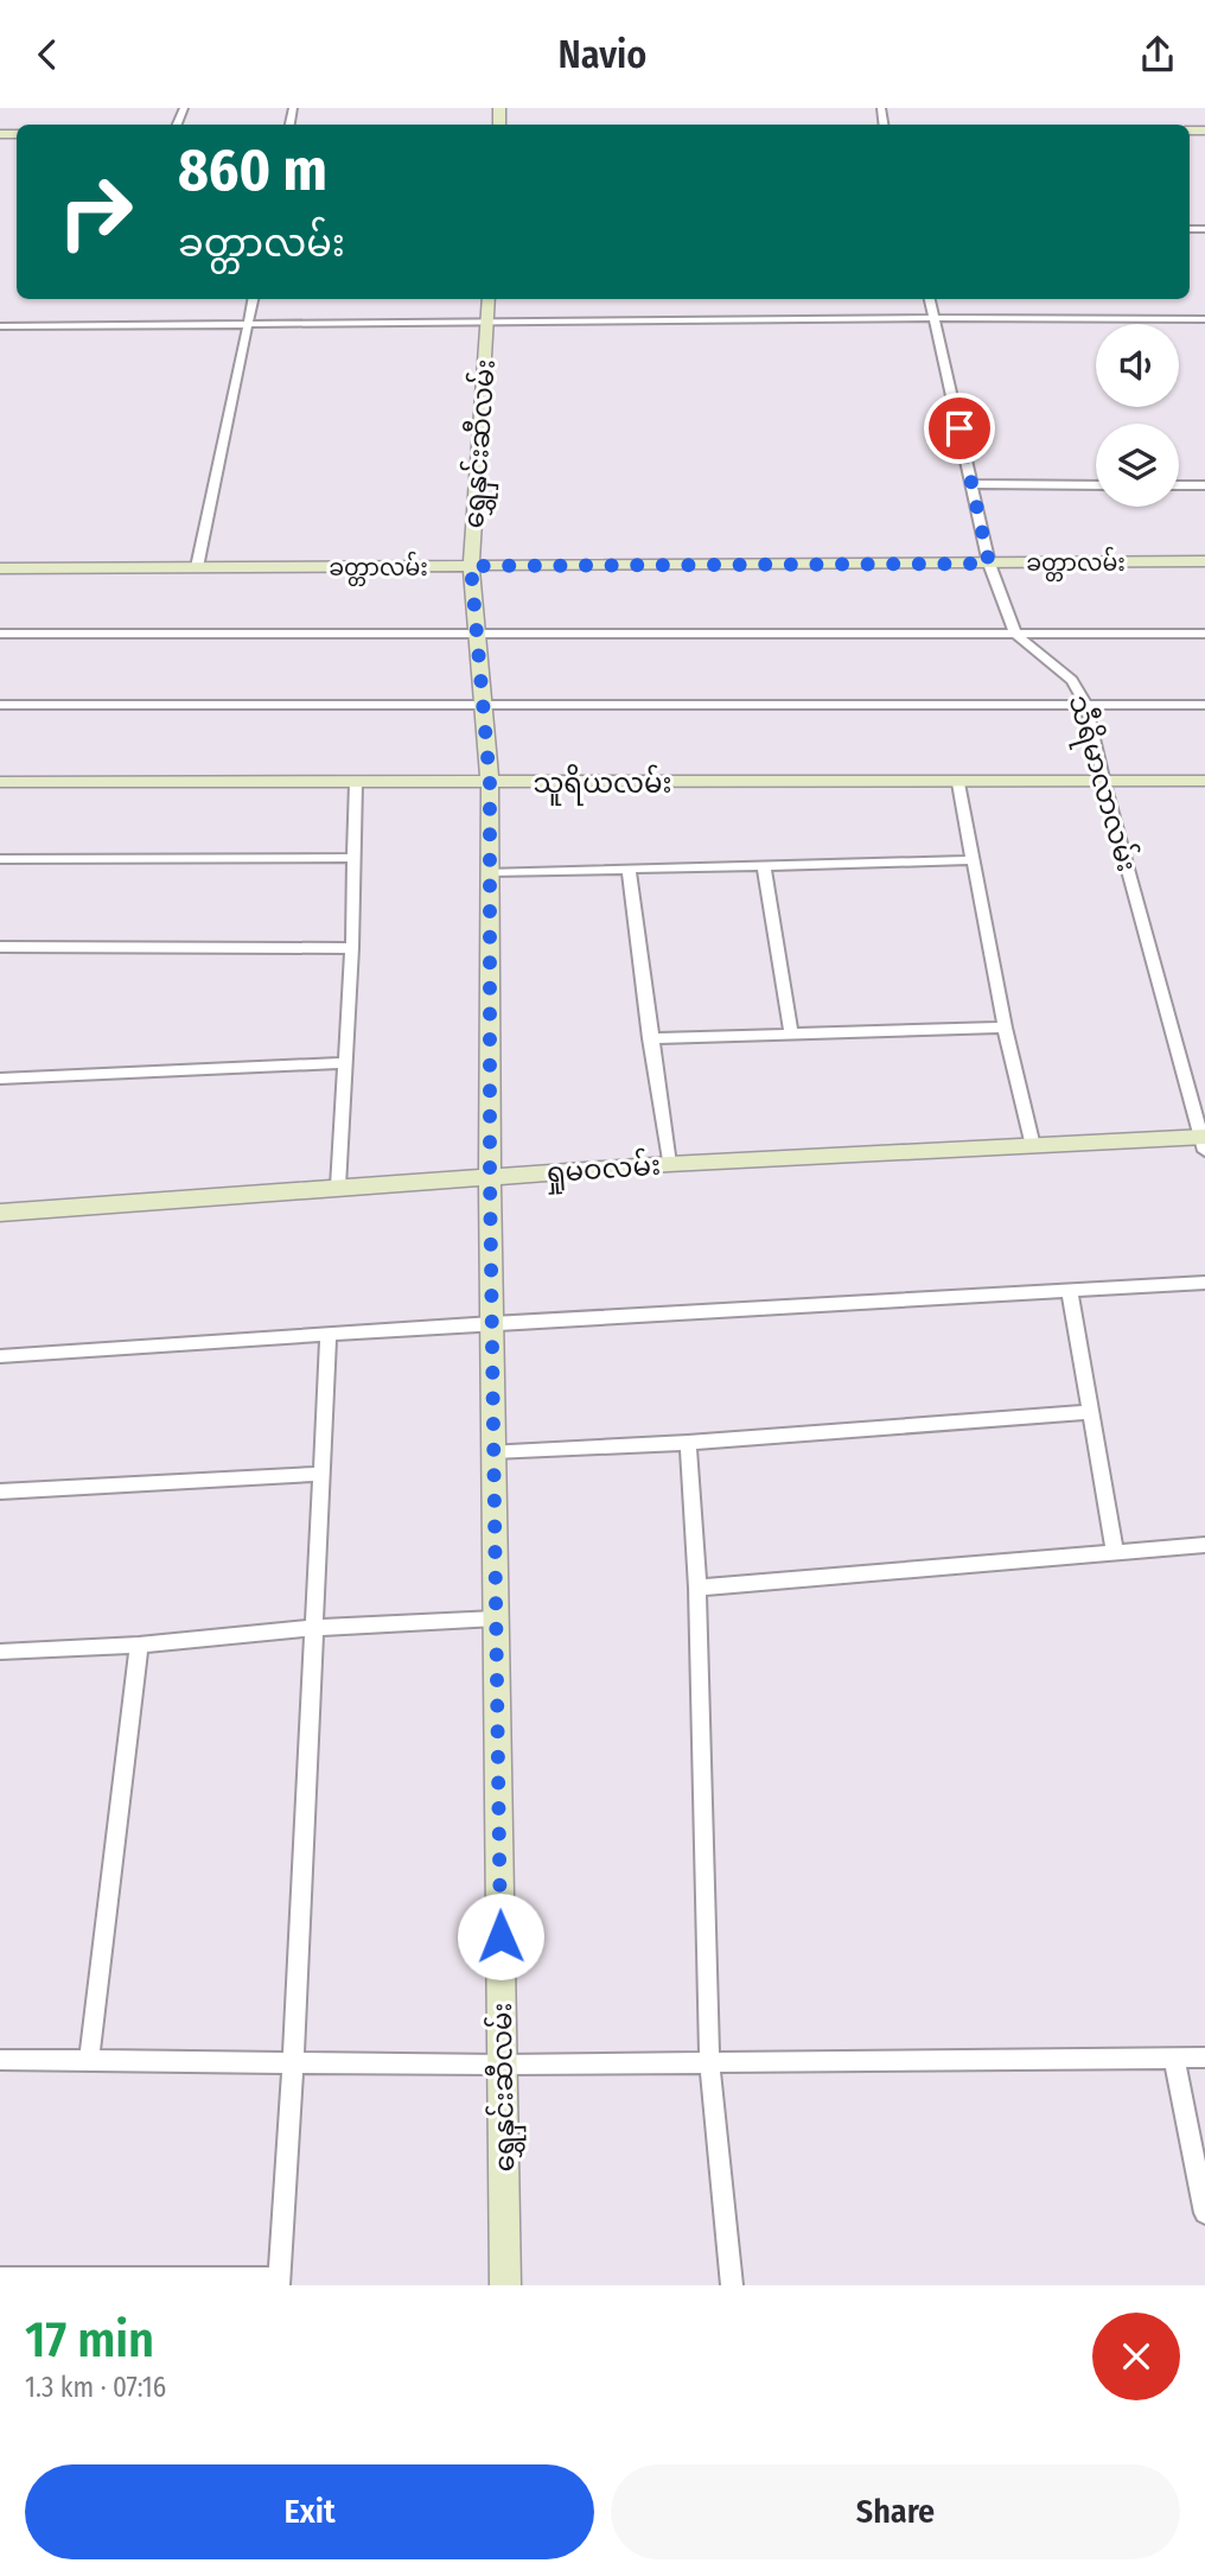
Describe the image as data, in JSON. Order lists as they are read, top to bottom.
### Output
{
  "streets": {
    "street": [
      "ရွှေနှင်းဆီလမ်း",
      "ခတ္တာလမ်း",
      "သူရိယလမ်း",
      "သီရိမာလာလမ်း",
      "ရှုမဝလမ်း"
    ]
  },
  "crossings": [
    ["ရွှေနှင်းဆီလမ်း", "ခတ္တာလမ်း"],
    ["ရွှေနှင်းဆီလမ်း", "သူရိယလမ်း"],
    ["ရွှေနှင်းဆီလမ်း", "ရှုမဝလမ်း"],
    ["သူရိယလမ်း", "သီရိမာလာလမ်း"],
    ["သီရိမာလာလမ်း", "ရှုမဝလမ်း"]
  ],
  "page": {
    "header": "Navio",
    "turn": ["860 m", "ခတ္တာလမ်း"],
    "heading": ["17 min", "1.3 km · 07:16"],
    "buttons": ["Exit", "Share"]
  }
}
